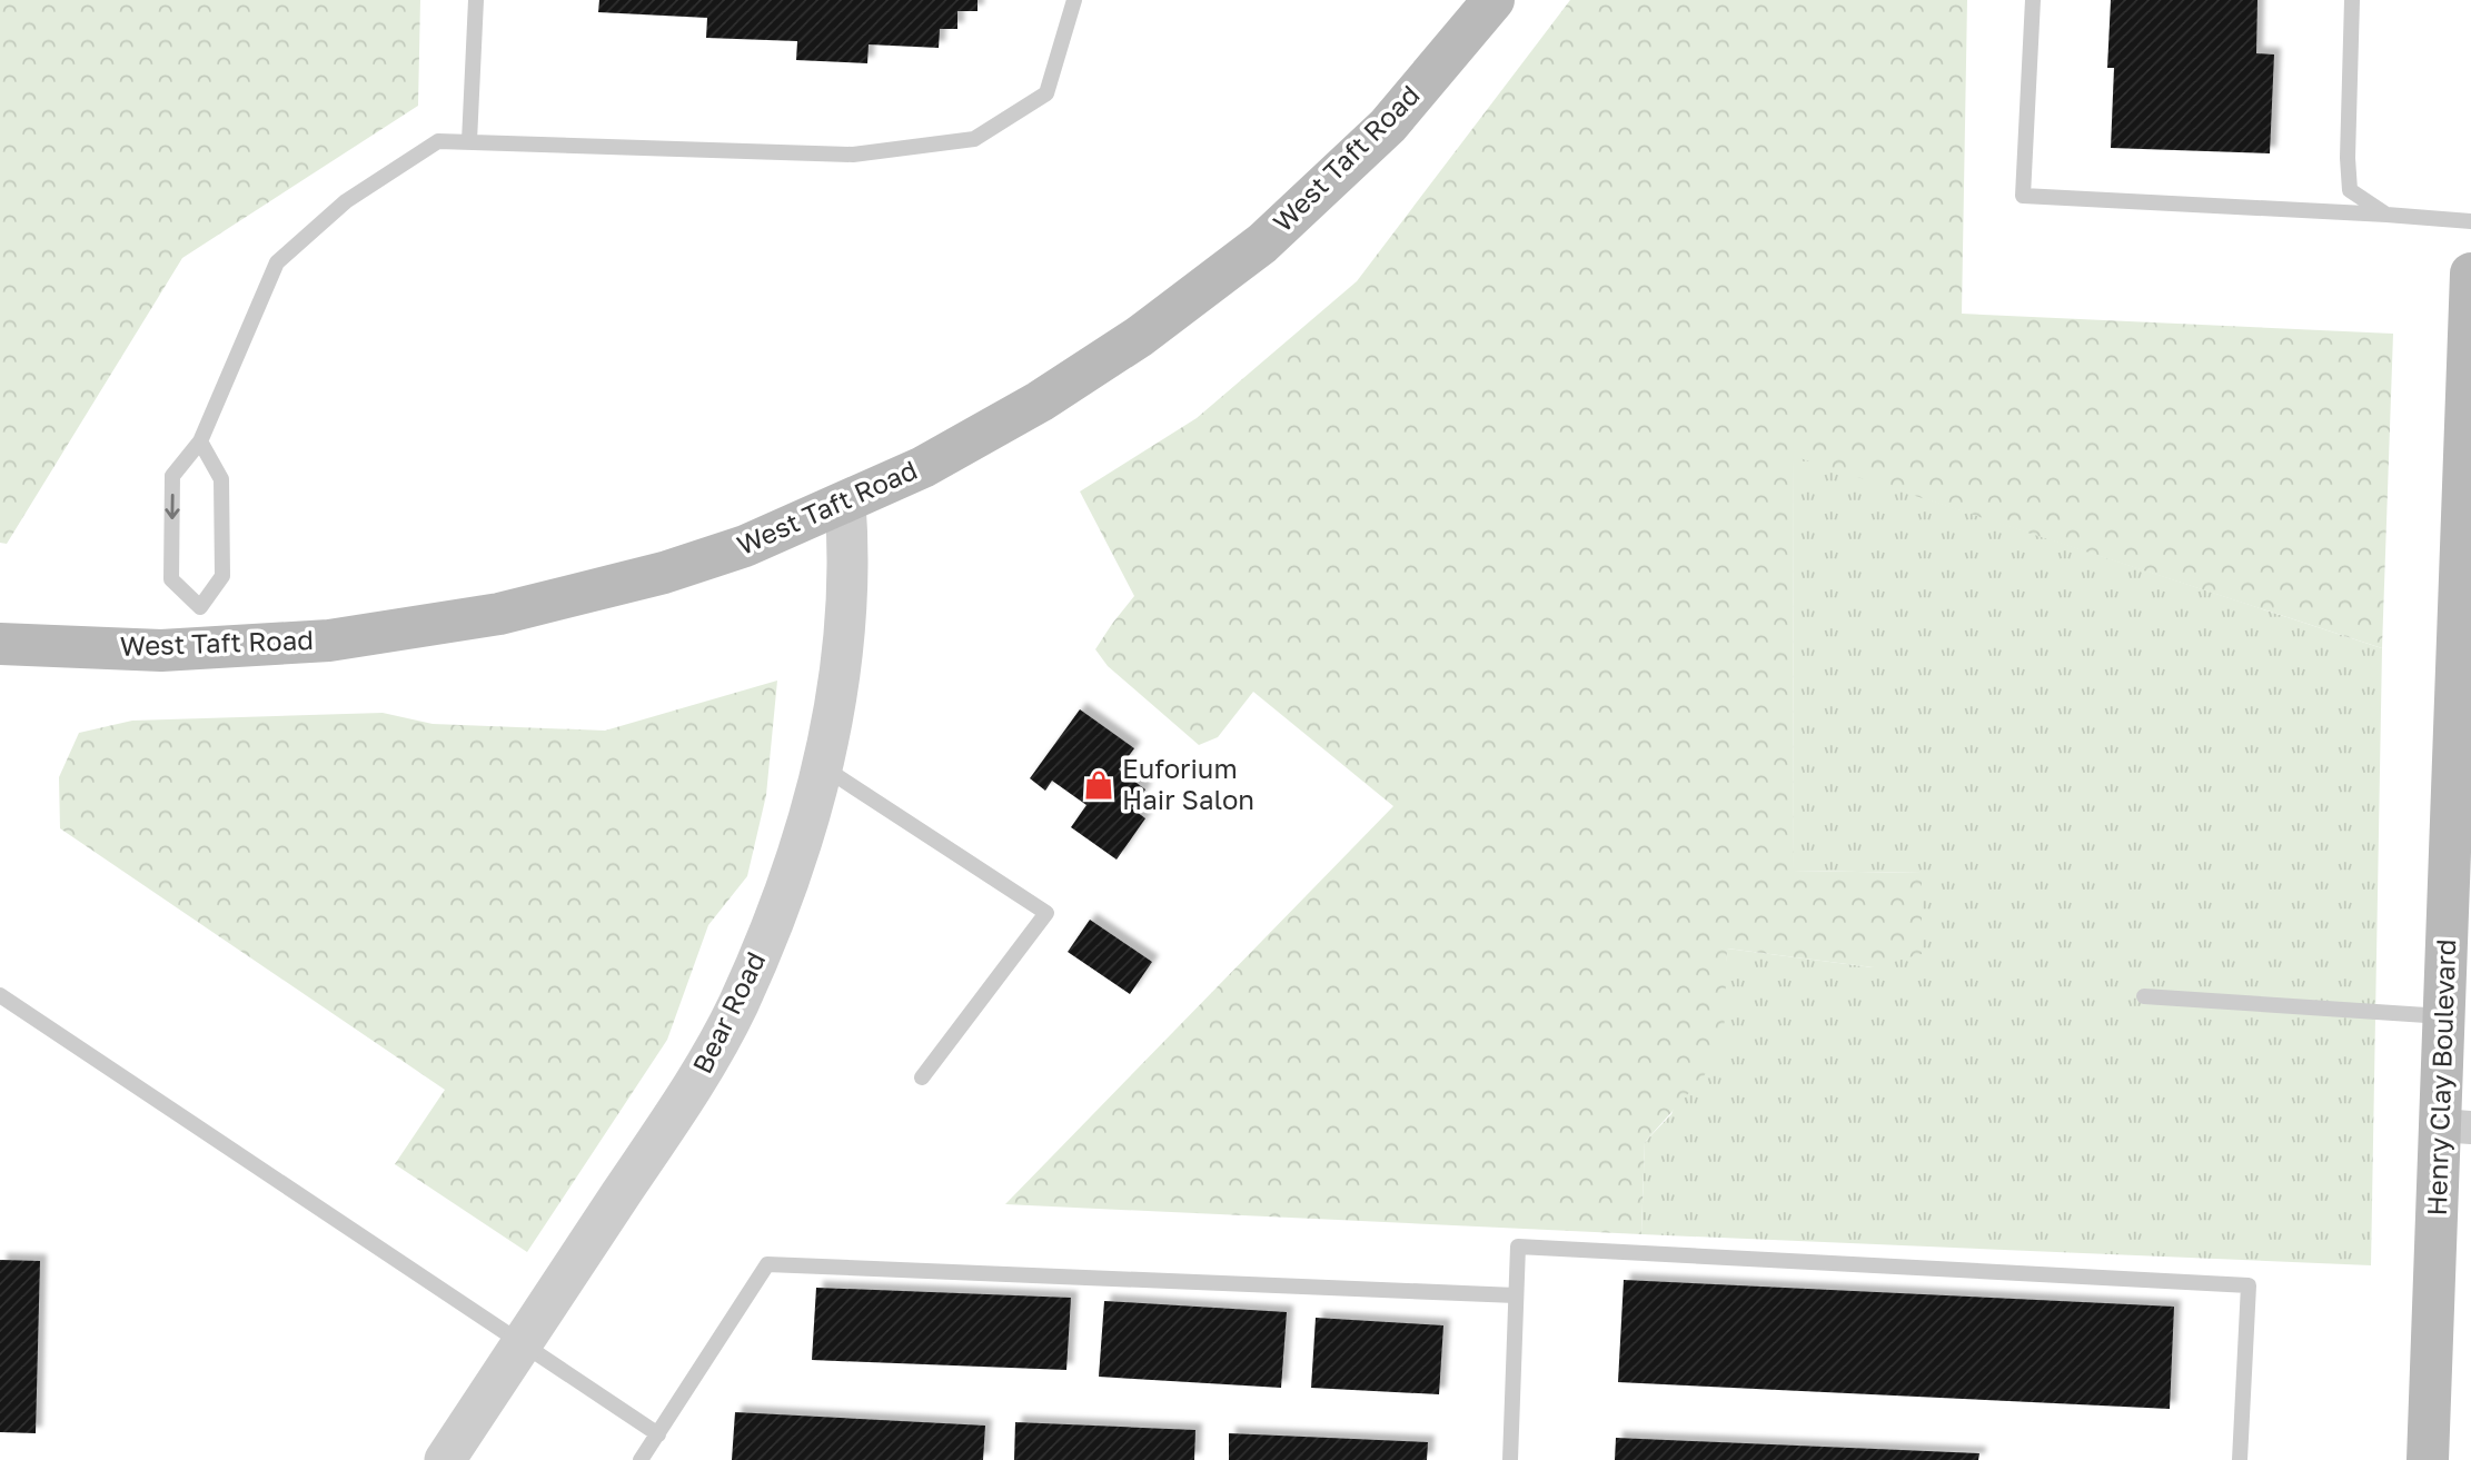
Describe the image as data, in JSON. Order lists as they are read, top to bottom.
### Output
{
  "streets": {
    "main road": ["West Taft Road", "Henry Clay Boulevard"],
    "street": ["Bear Road"]
  },
  "crossings": [
    ["West Taft Road", "Bear Road"]
  ],
  "places": {
    "shop": ["Euforium Hair Salon"]
  }
}
